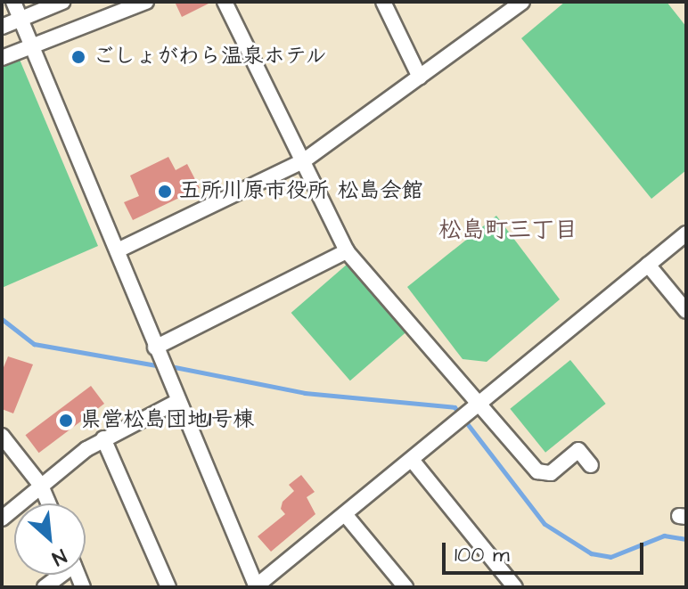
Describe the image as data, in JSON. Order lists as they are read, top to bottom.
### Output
{
  "districts": ["松島町三丁目"],
  "places": ["ごしょがわら温泉ホテル", "五所川原市役所 松島会館", "県営松島団地1号棟"],
  "scale_bar": "100 m",
  "north": "bottom right"
}
